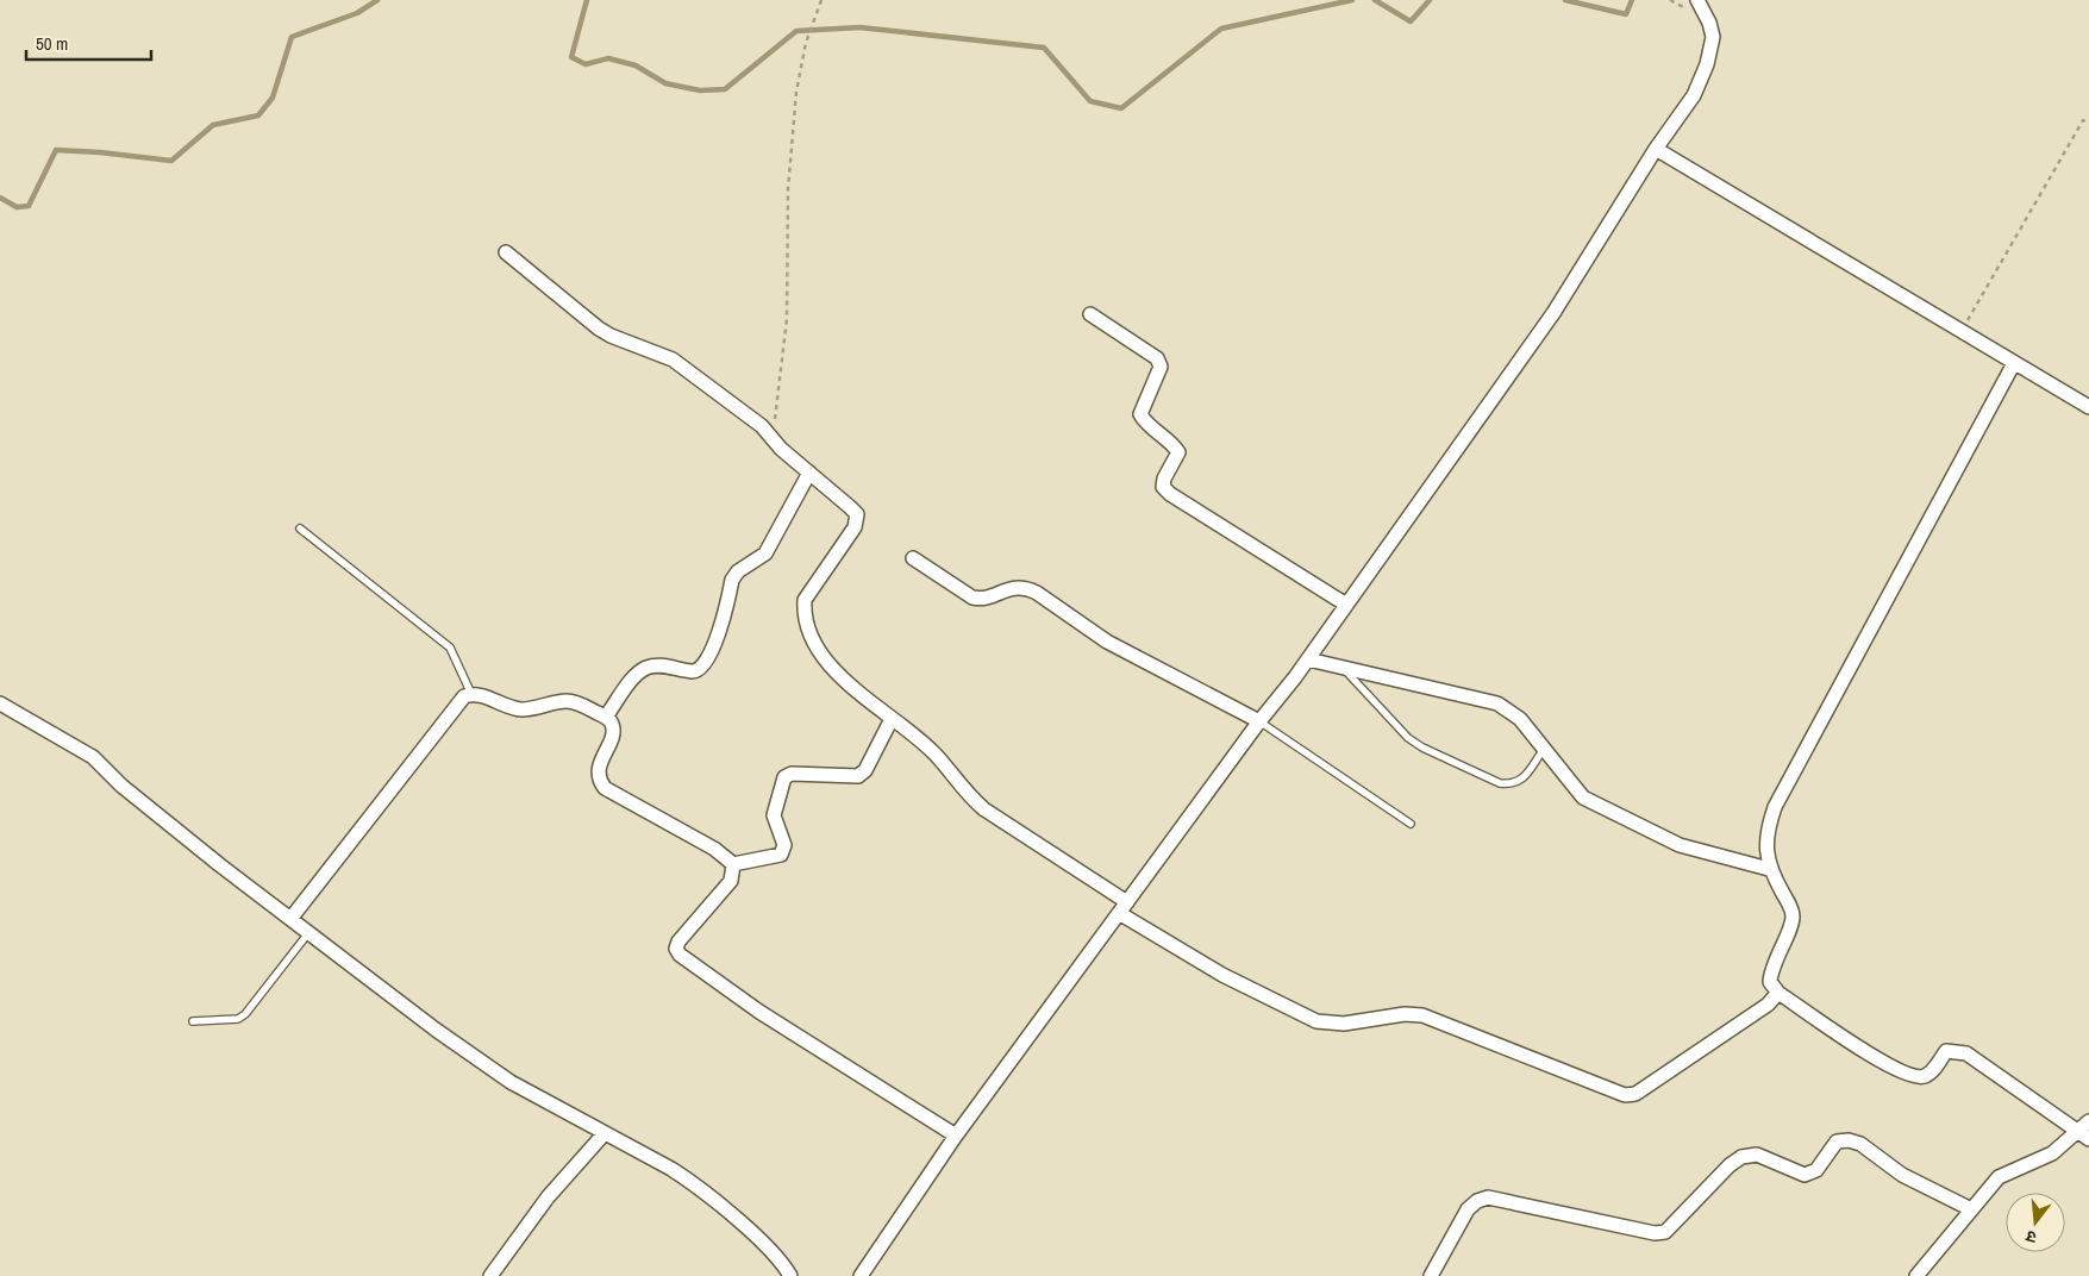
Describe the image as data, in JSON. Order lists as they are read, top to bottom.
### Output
{
  "scale_bar": "50 m",
  "north": "bottom"
}
